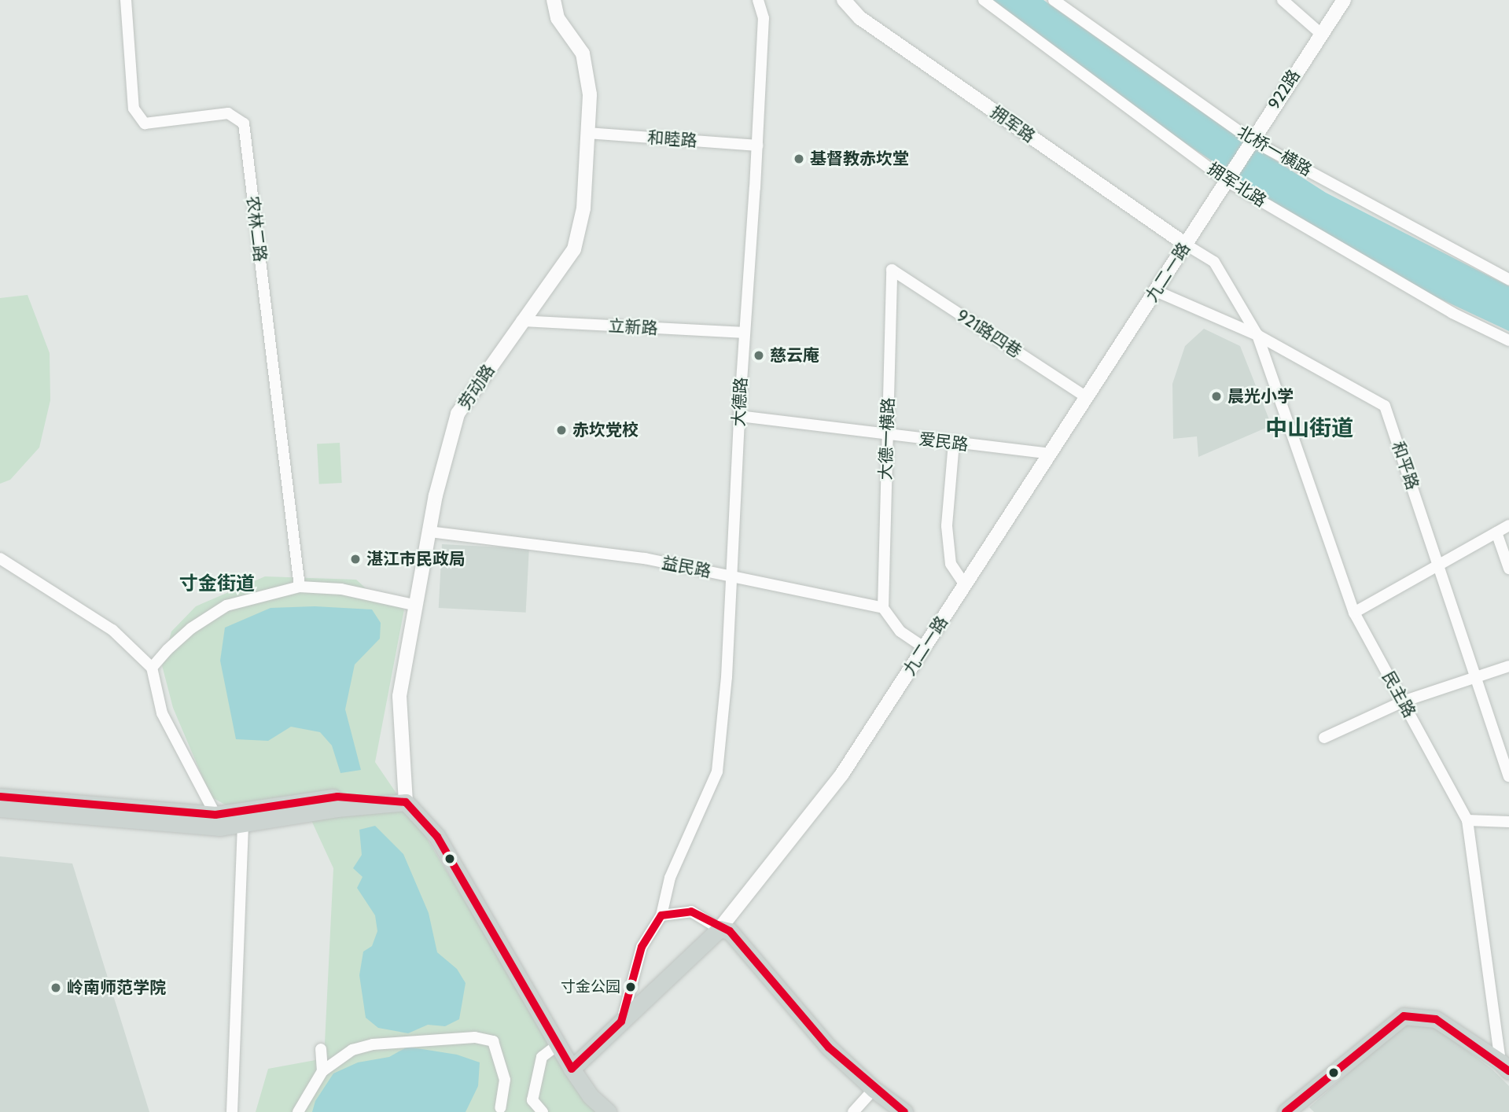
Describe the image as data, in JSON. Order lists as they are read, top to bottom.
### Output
{
  "streets": {
    "main road": ["九二一路"],
    "street": [
      "922路",
      "拥军路",
      "和睦路",
      "北桥一横路",
      "拥军北路",
      "农林二路",
      "立新路",
      "921路四巷",
      "劳动路",
      "大德路",
      "大德一横路",
      "爱民路",
      "和平路",
      "益民路",
      "民主路"
    ]
  },
  "crossings": [
    ["922路", "北桥一横路"],
    ["922路", "拥军北路"],
    ["922路", "九二一路"],
    ["拥军路", "九二一路"],
    ["和睦路", "劳动路"],
    ["和睦路", "大德路"],
    ["拥军北路", "九二一路"],
    ["九二一路", "921路四巷"],
    ["九二一路", "大德路"],
    ["九二一路", "爱民路"],
    ["九二一路", "和平路"],
    ["立新路", "劳动路"],
    ["立新路", "大德路"],
    ["921路四巷", "大德一横路"],
    ["劳动路", "益民路"],
    ["大德路", "爱民路"],
    ["大德路", "益民路"],
    ["大德一横路", "爱民路"],
    ["大德一横路", "益民路"],
    ["和平路", "民主路"]
  ],
  "districts": ["中山街道", "寸金街道"],
  "places": [
    "基督教赤坎堂",
    "慈云庵",
    "晨光小学",
    "赤坎党校",
    "湛江市民政局",
    "寸金公园",
    "岭南师范学院"
  ]
}
